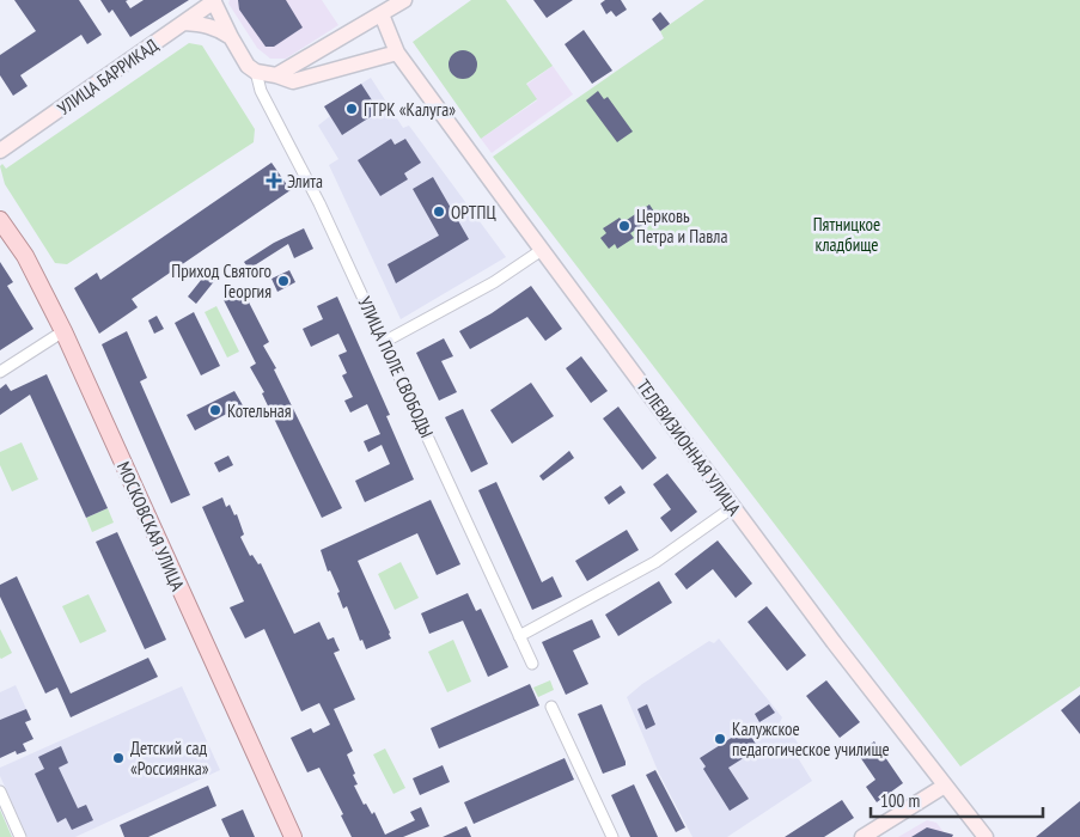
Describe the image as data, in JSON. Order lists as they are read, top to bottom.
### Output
{
  "streets": {
    "main road": ["УЛИЦА БАРРИКАД", "ТЕЛЕВИЗИОННАЯ УЛИЦА", "МОСКОВСКАЯ УЛИЦА"],
    "street": ["УЛИЦА ПОЛЕ СВОБОДЫ"]
  },
  "parks": ["Пятницкое кладбище"],
  "places": {
    "other": [
      "ГТРК «Калуга»",
      "ОРТПЦ",
      "Церковь Петра и Павла",
      "Приход Святого Георгия",
      "Котельная",
      "Калужское педагогическое училище",
      "Детский сад «Россиянка»"
    ],
    "health": ["Элита"]
  },
  "scale_bar": "100 m"
}
